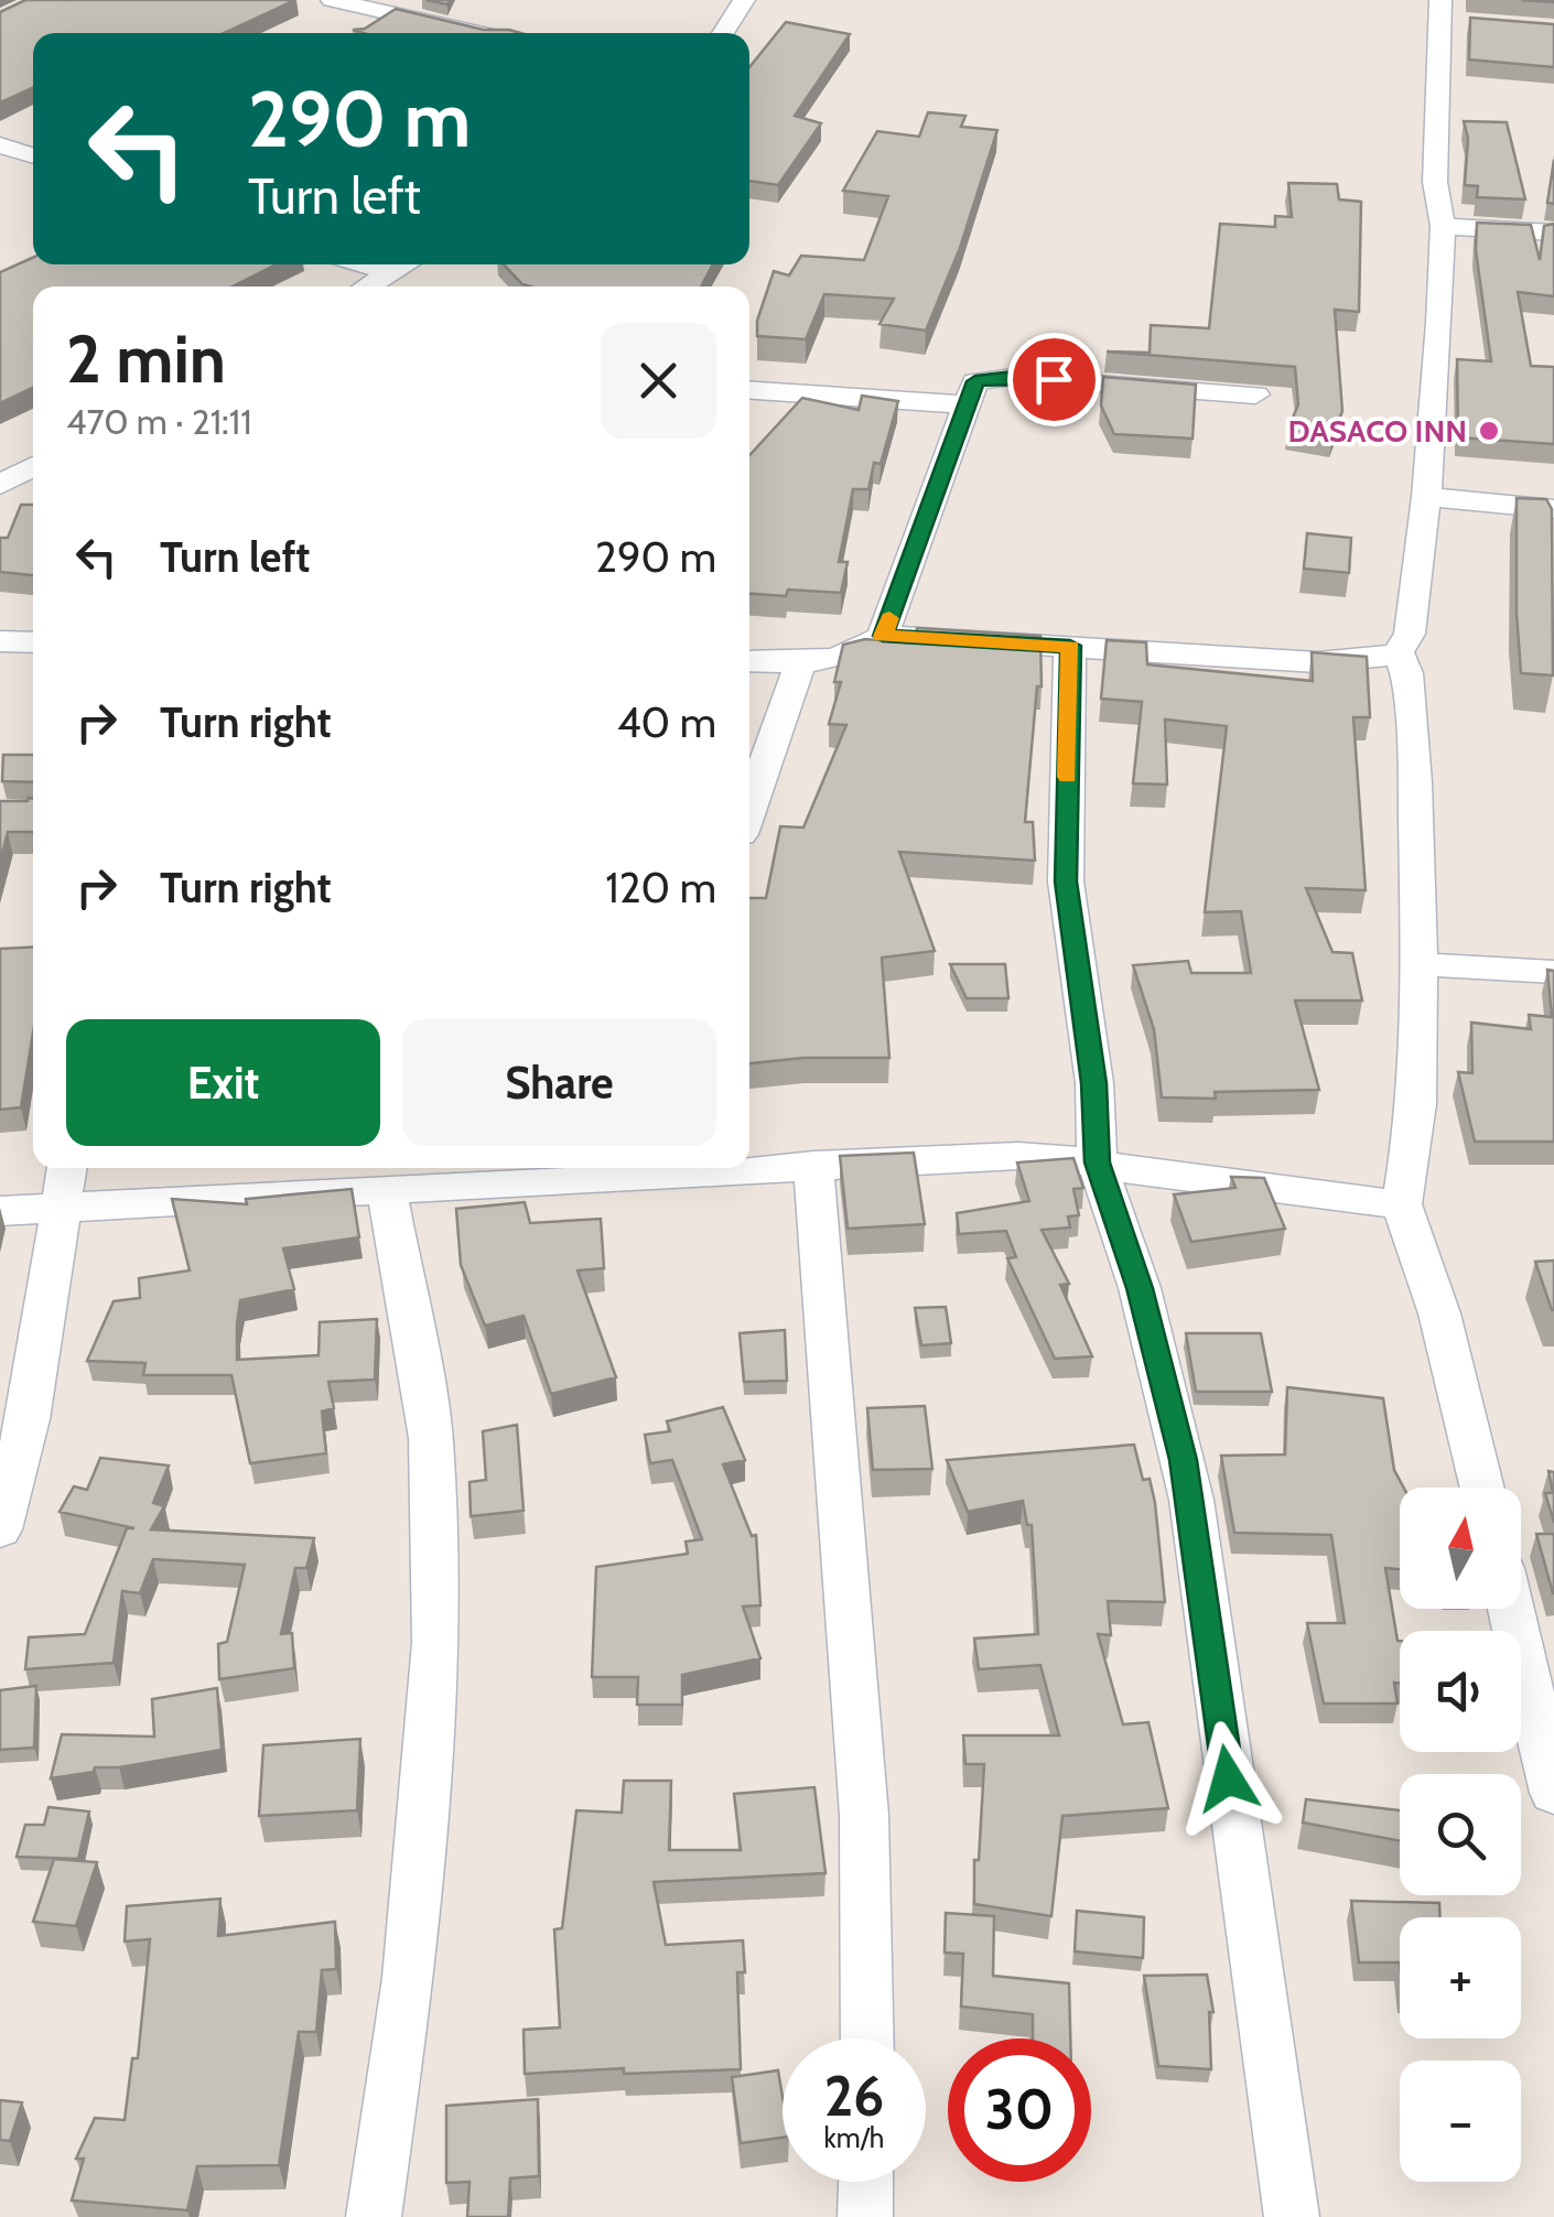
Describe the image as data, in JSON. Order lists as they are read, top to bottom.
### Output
{
  "places": ["DASACO INN"],
  "north": "top",
  "page": {
    "turn": ["290 m", "Turn left"],
    "heading": ["2 min", "470 m · 21:11"],
    "list": [
      {
        "name": "Turn left",
        "value": "290 m"
      },
      {
        "name": "Turn right",
        "value": "40 m"
      },
      {
        "name": "Turn right",
        "value": "120 m"
      }
    ],
    "buttons": ["Exit", "Share"],
    "map_buttons": ["+", "−"],
    "speed": "26 km/h",
    "limit": "30"
  }
}
